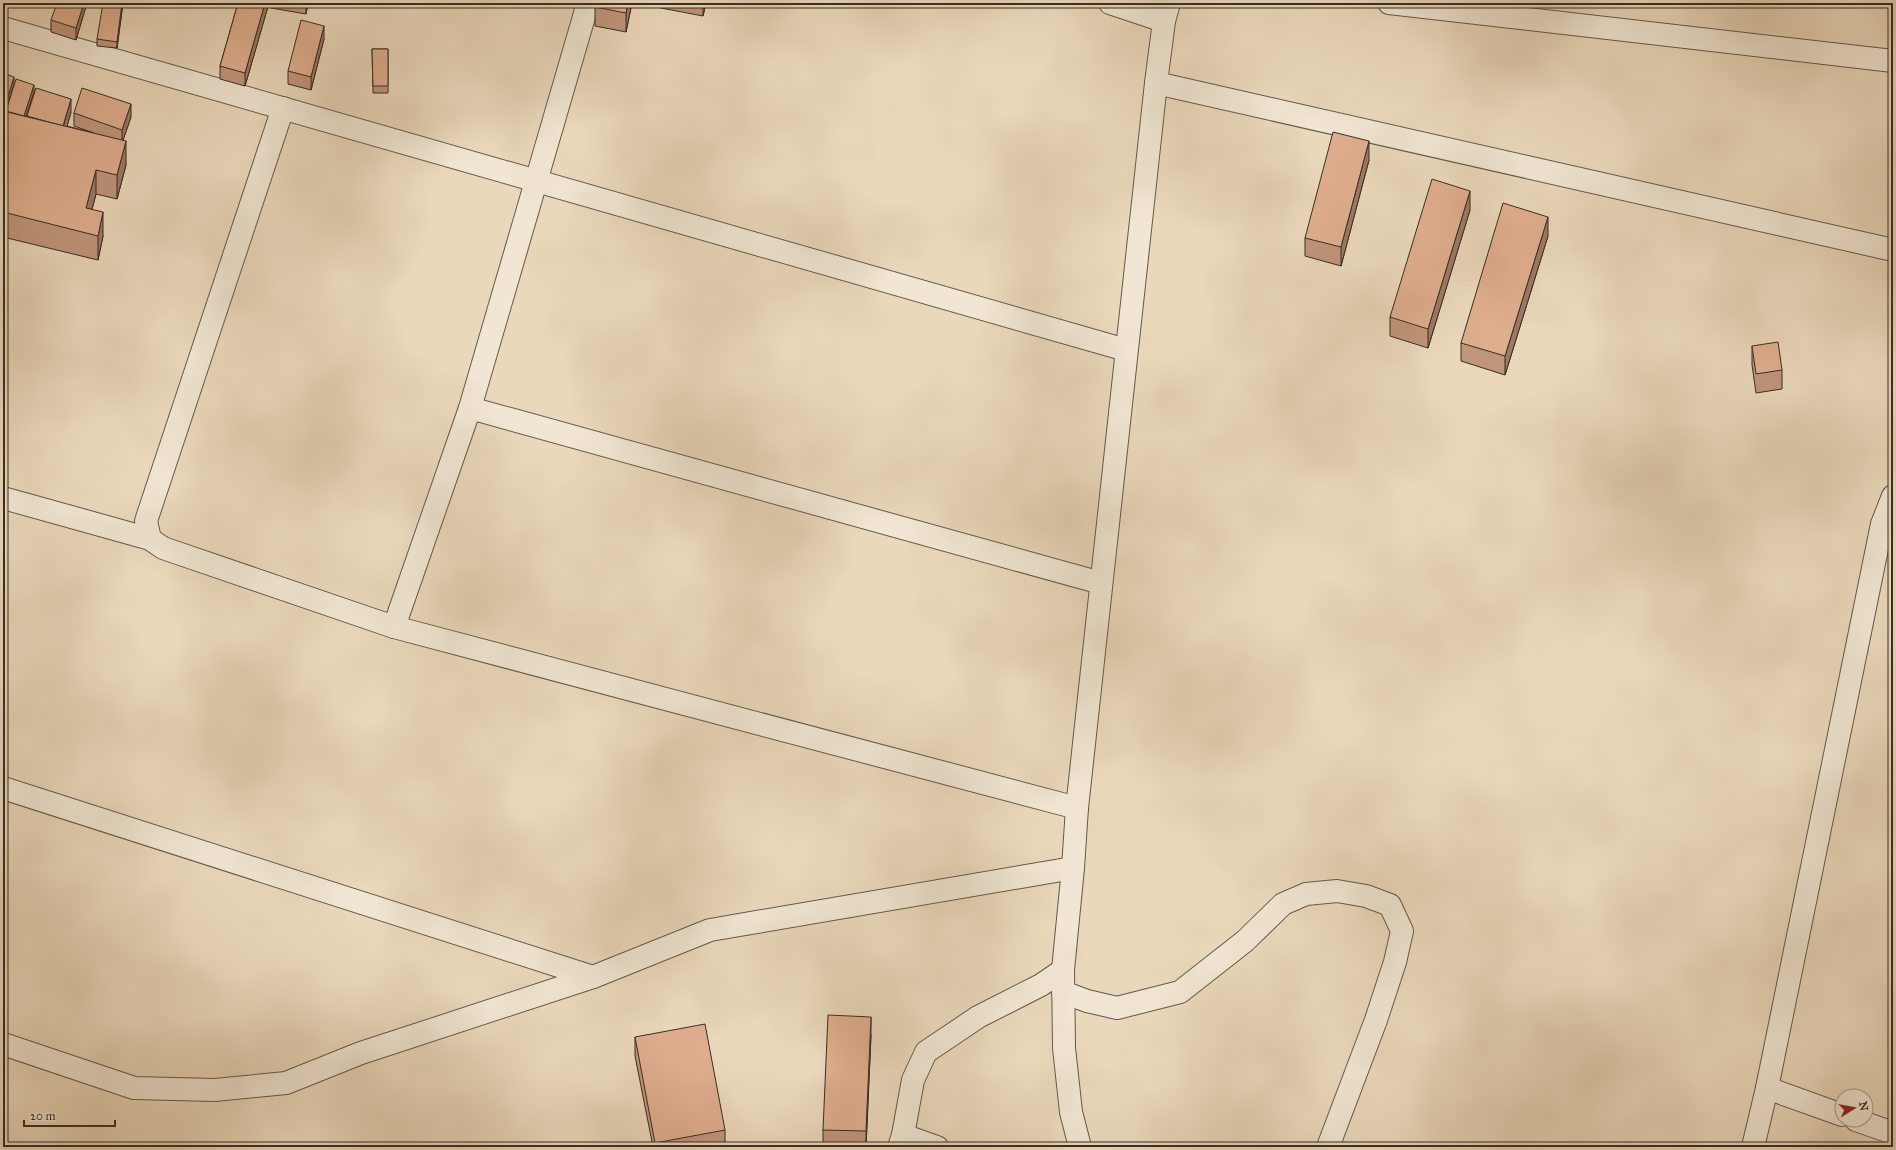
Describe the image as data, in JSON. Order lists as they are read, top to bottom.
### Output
{
  "scale_bar": "20 m",
  "north": "right"
}
